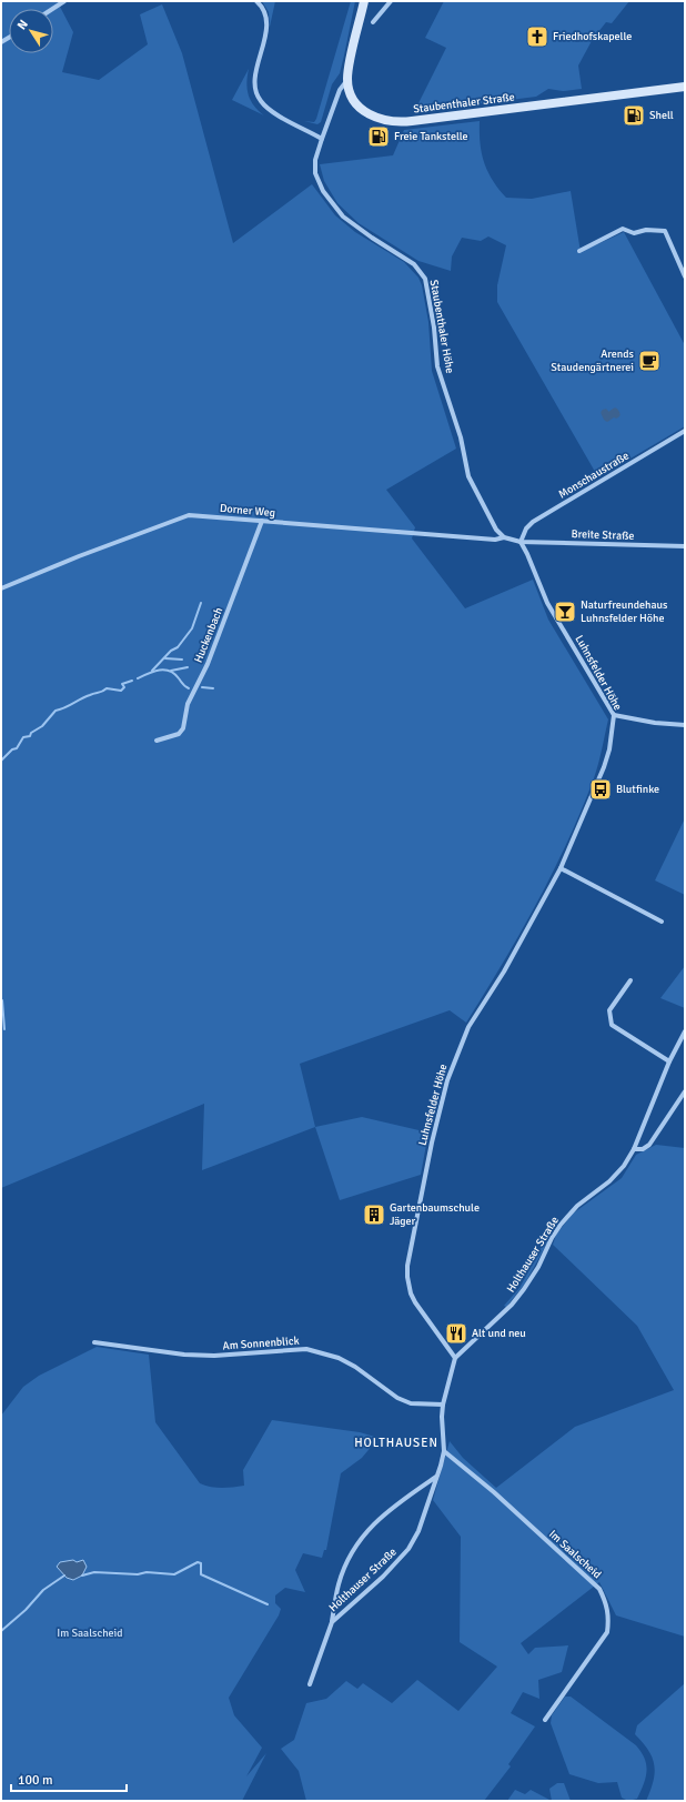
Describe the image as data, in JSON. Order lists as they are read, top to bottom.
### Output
{
  "streets": {
    "main road": ["Staubenthaler Straße"],
    "street": [
      "Staubenthaler Höhe",
      "Monschaustraße",
      "Dorner Weg",
      "Breite Straße",
      "Huckenbach",
      "Luhnsfelder Höhe",
      "Holthauser Straße",
      "Am Sonnenblick",
      "Im Saalscheid"
    ]
  },
  "crossings": [
    ["Staubenthaler Straße", "Staubenthaler Höhe"],
    ["Staubenthaler Höhe", "Dorner Weg"],
    ["Monschaustraße", "Breite Straße"],
    ["Monschaustraße", "Luhnsfelder Höhe"],
    ["Dorner Weg", "Huckenbach"],
    ["Breite Straße", "Luhnsfelder Höhe"],
    ["Luhnsfelder Höhe", "Holthauser Straße"],
    ["Holthauser Straße", "Am Sonnenblick"],
    ["Holthauser Straße", "Im Saalscheid"]
  ],
  "districts": ["HOLTHAUSEN"],
  "parks": ["Im Saalscheid"],
  "places": {
    "church": ["Friedhofskapelle"],
    "fuel station": ["Shell", "Freie Tankstelle"],
    "cafe": ["Arends Staudengärtnerei"],
    "bar": ["Naturfreundehaus Luhnsfelder Höhe"],
    "bus stop": ["Blutfinke"],
    "building": ["Gartenbaumschule Jäger"],
    "restaurant": ["Alt und neu"]
  },
  "scale_bar": "100 m",
  "north": "top left"
}
